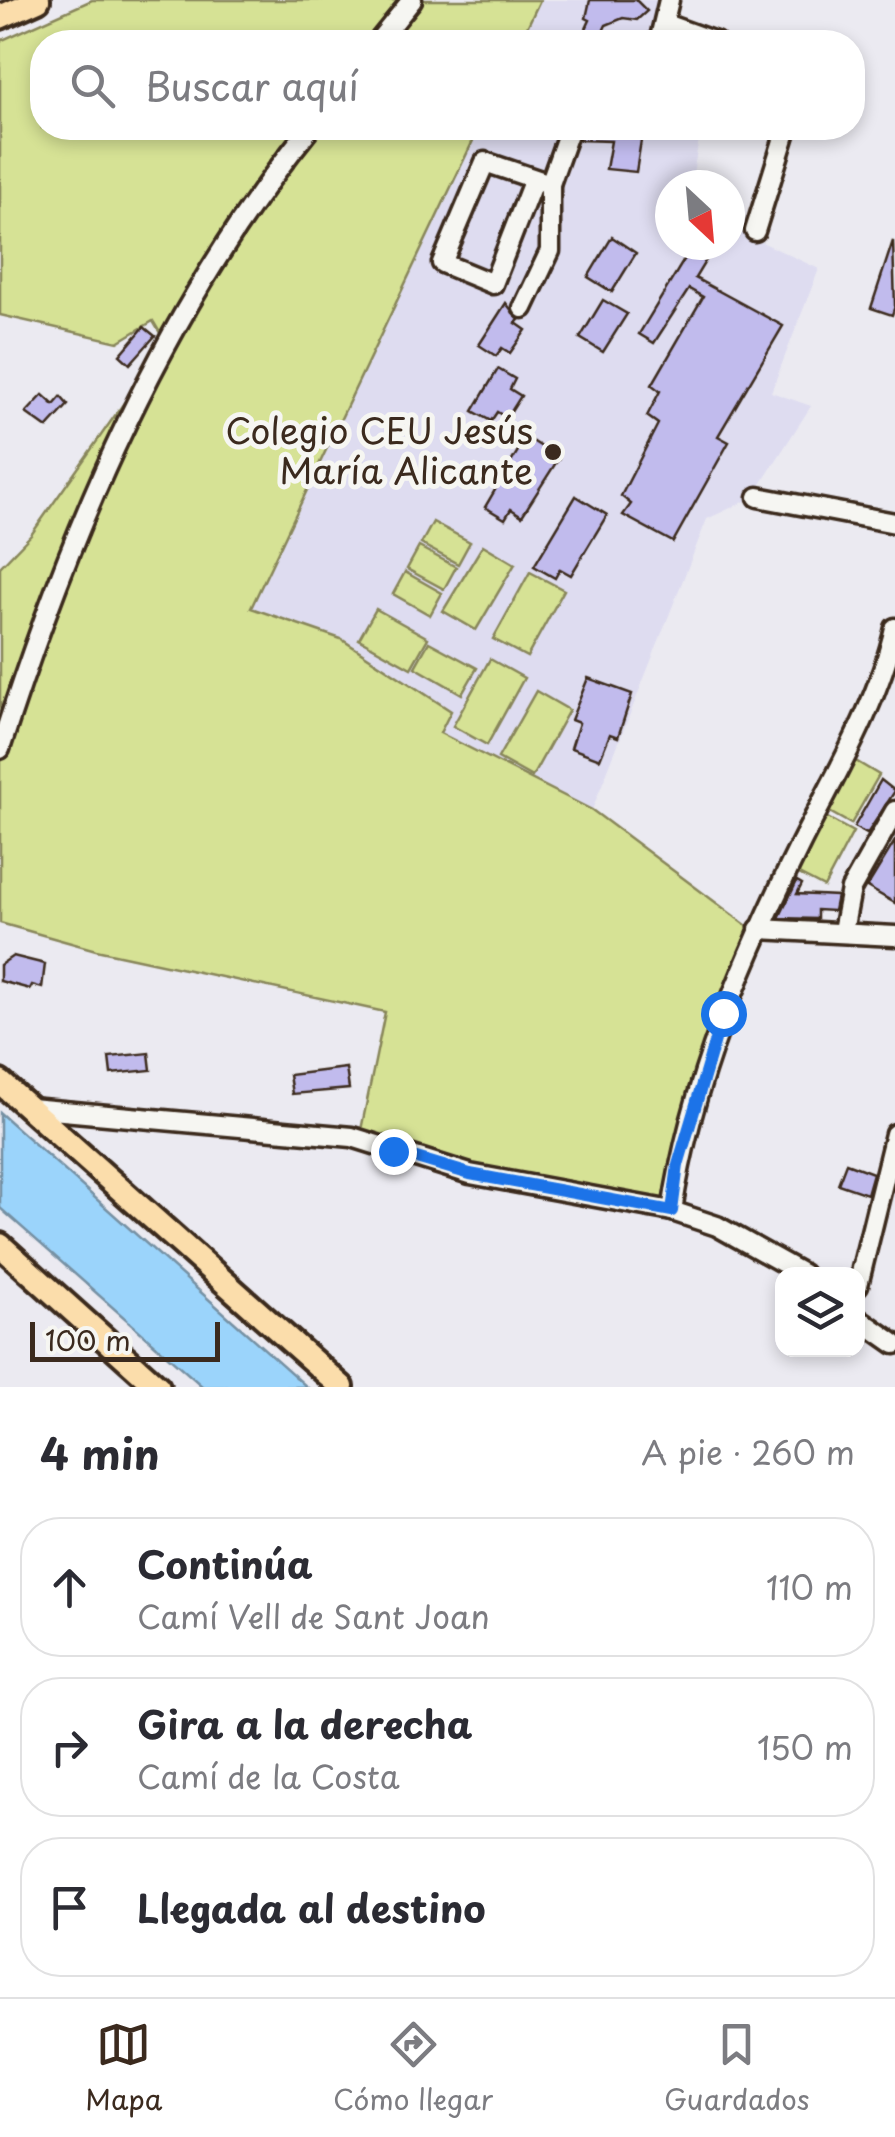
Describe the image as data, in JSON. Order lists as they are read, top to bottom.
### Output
{
  "places": ["Colegio CEU Jesús María Alicante"],
  "scale_bar": "100 m",
  "north": "bottom right",
  "page": {
    "search": "Buscar aquí",
    "scale": "100 m",
    "heading": ["4 min", "A pie · 260 m"],
    "list": [
      ["Continúa", "Camí Vell de Sant Joan", "110 m"],
      ["Gira a la derecha", "Camí de la Costa", "150 m"],
      "Llegada al destino"
    ],
    "nav": ["Mapa", "Cómo llegar", "Guardados"]
  }
}
